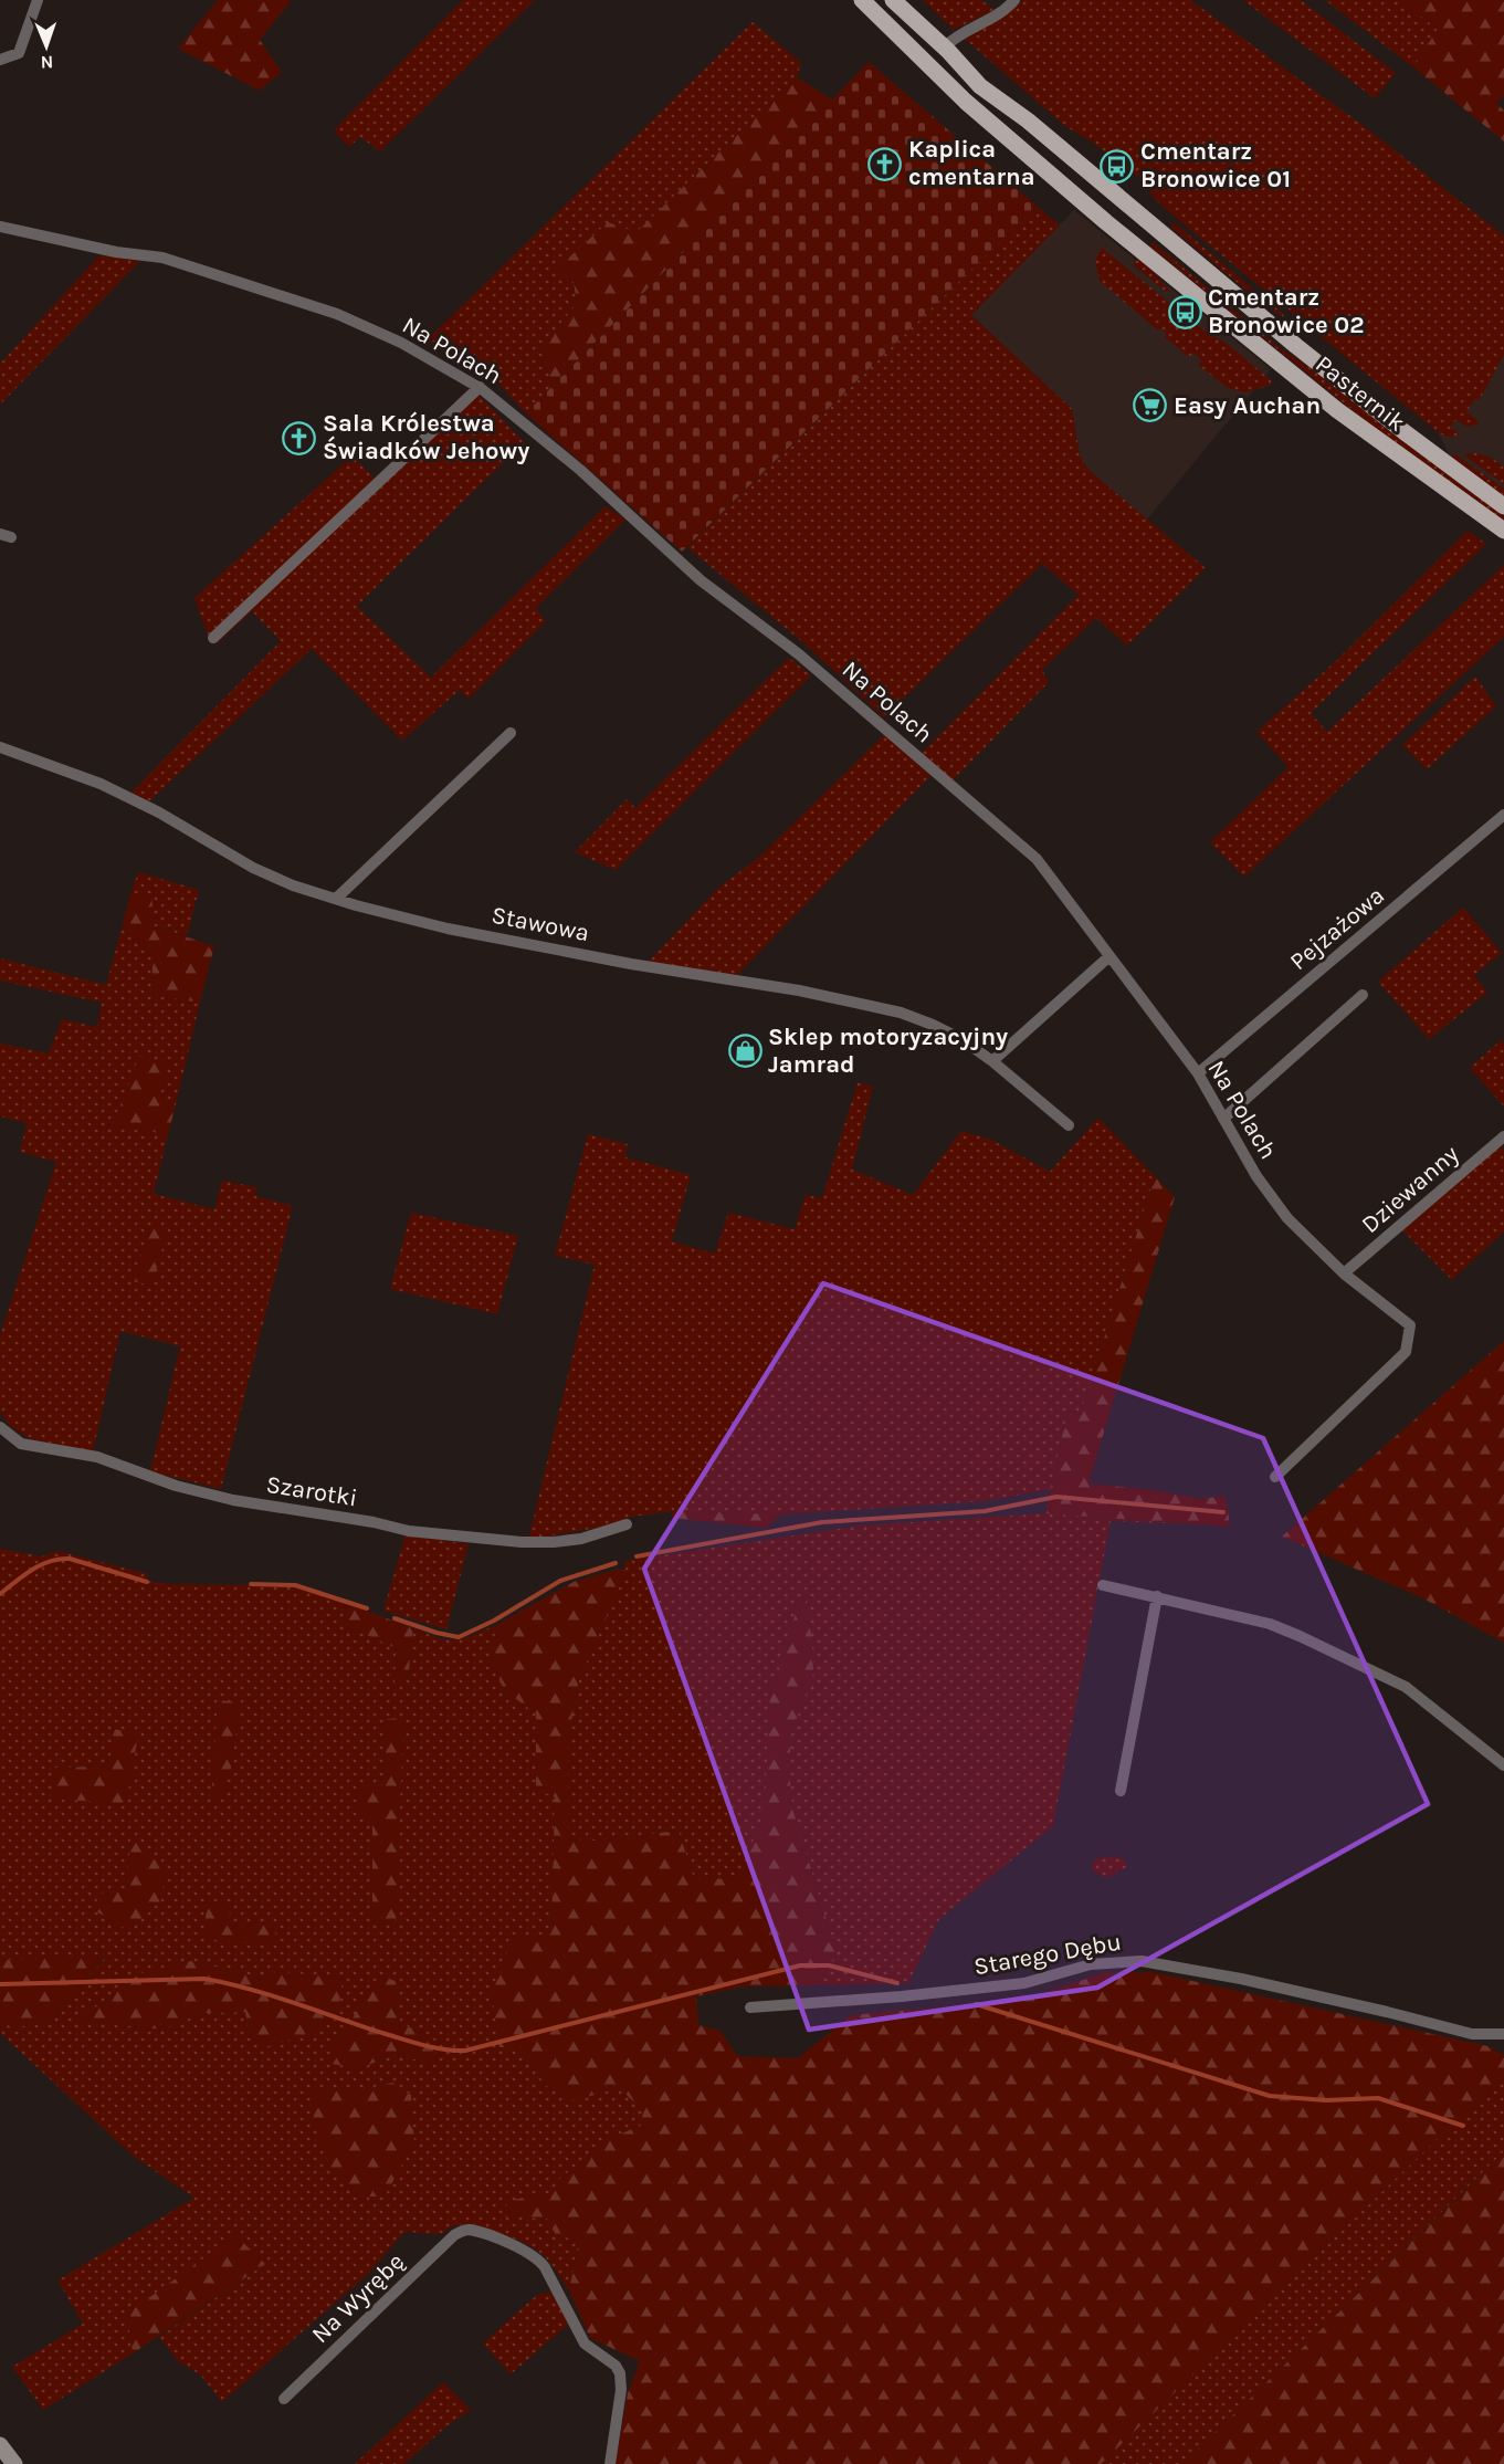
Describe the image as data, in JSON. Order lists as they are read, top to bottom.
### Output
{
  "streets": {
    "main road": ["Pasternik"],
    "street": [
      "Na Polach",
      "Stawowa",
      "Pejzażowa",
      "Dziewanny",
      "Szarotki",
      "Starego Dębu",
      "Na Wyrębę"
    ]
  },
  "crossings": [
    ["Na Polach", "Pejzażowa"],
    ["Na Polach", "Dziewanny"]
  ],
  "places": {
    "church": ["Kaplica cmentarna", "Sala Królestwa Świadków Jehowy"],
    "bus stop": ["Cmentarz Bronowice 01", "Cmentarz Bronowice 02"],
    "supermarket": ["Easy Auchan"],
    "shop": ["Sklep motoryzacyjny Jamrad"]
  },
  "north": "bottom"
}
